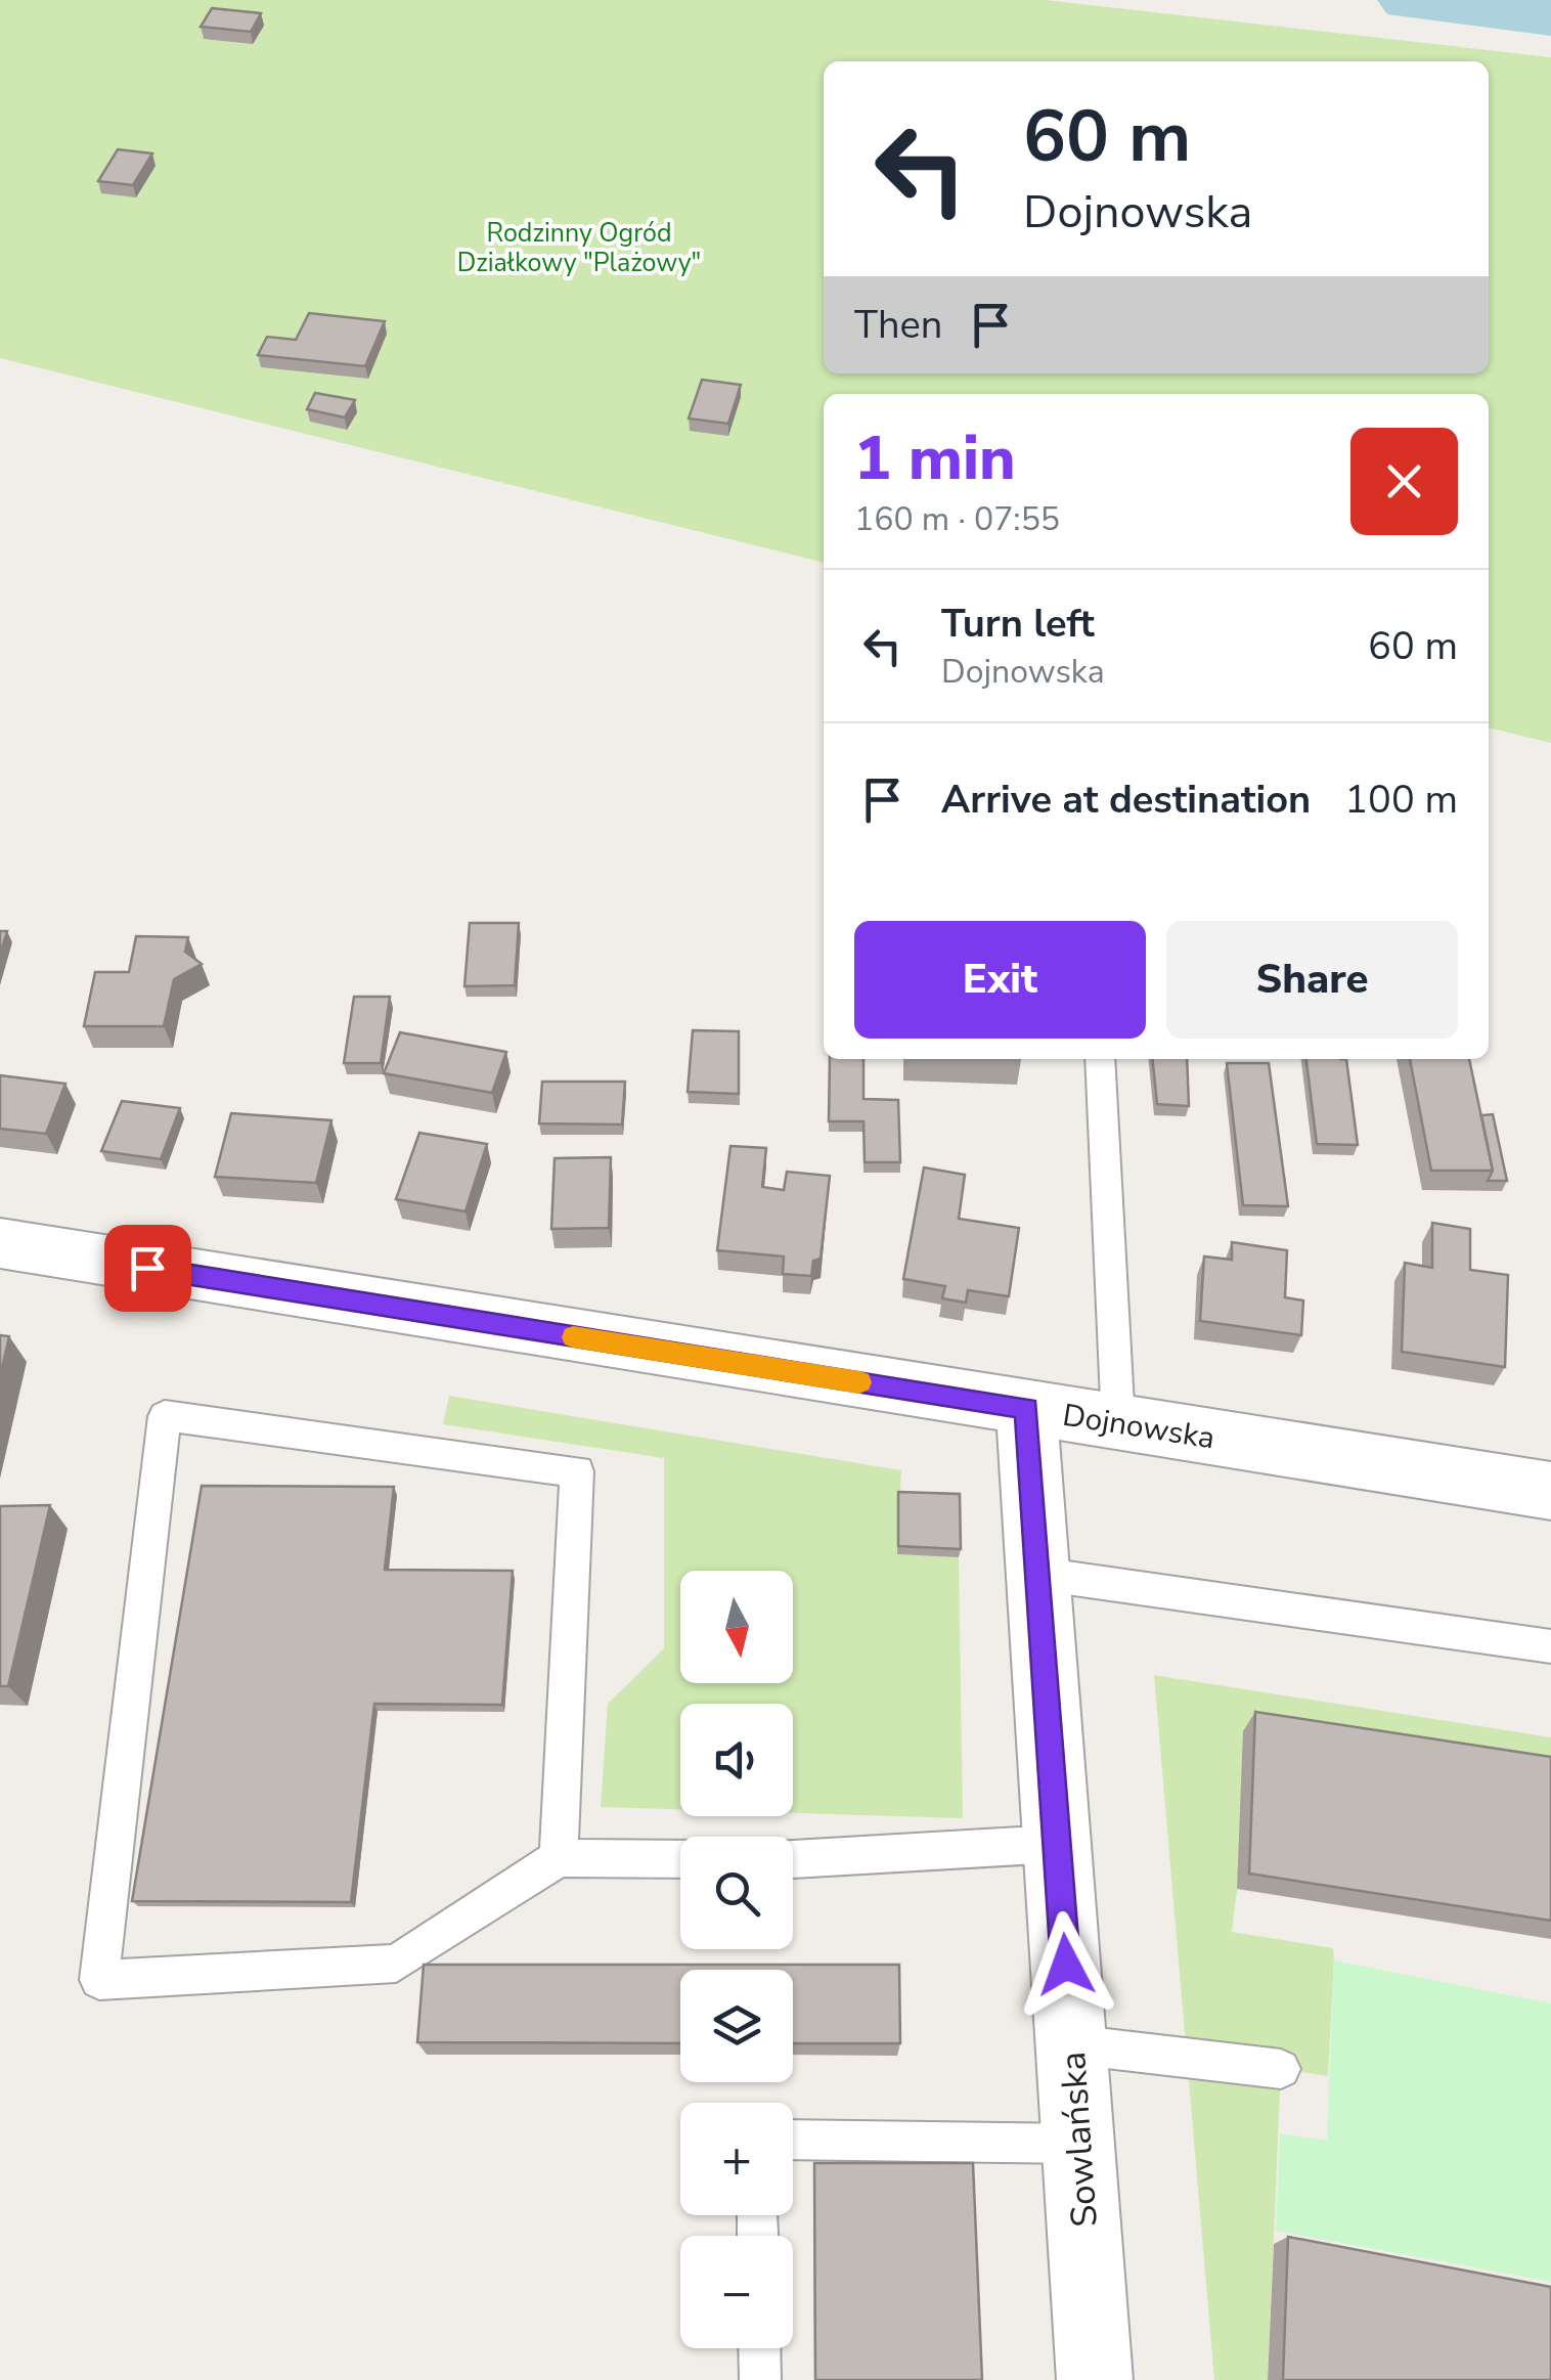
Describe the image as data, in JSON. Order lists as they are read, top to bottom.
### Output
{
  "streets": {
    "street": ["Dojnowska", "Sowlańska"]
  },
  "crossings": [
    ["Dojnowska", "Sowlańska"]
  ],
  "parks": ["Rodzinny Ogród Działkowy \"Plażowy\""],
  "north": "bottom",
  "page": {
    "turn": ["60 m", "Dojnowska"],
    "then": "Then",
    "heading": ["1 min", "160 m · 07:55"],
    "list": [
      {
        "name": "Turn left",
        "note": "Dojnowska",
        "value": "60 m"
      },
      {
        "name": "Arrive at destination",
        "value": "100 m"
      }
    ],
    "buttons": ["Exit", "Share"],
    "map_buttons": ["+", "−"]
  }
}
